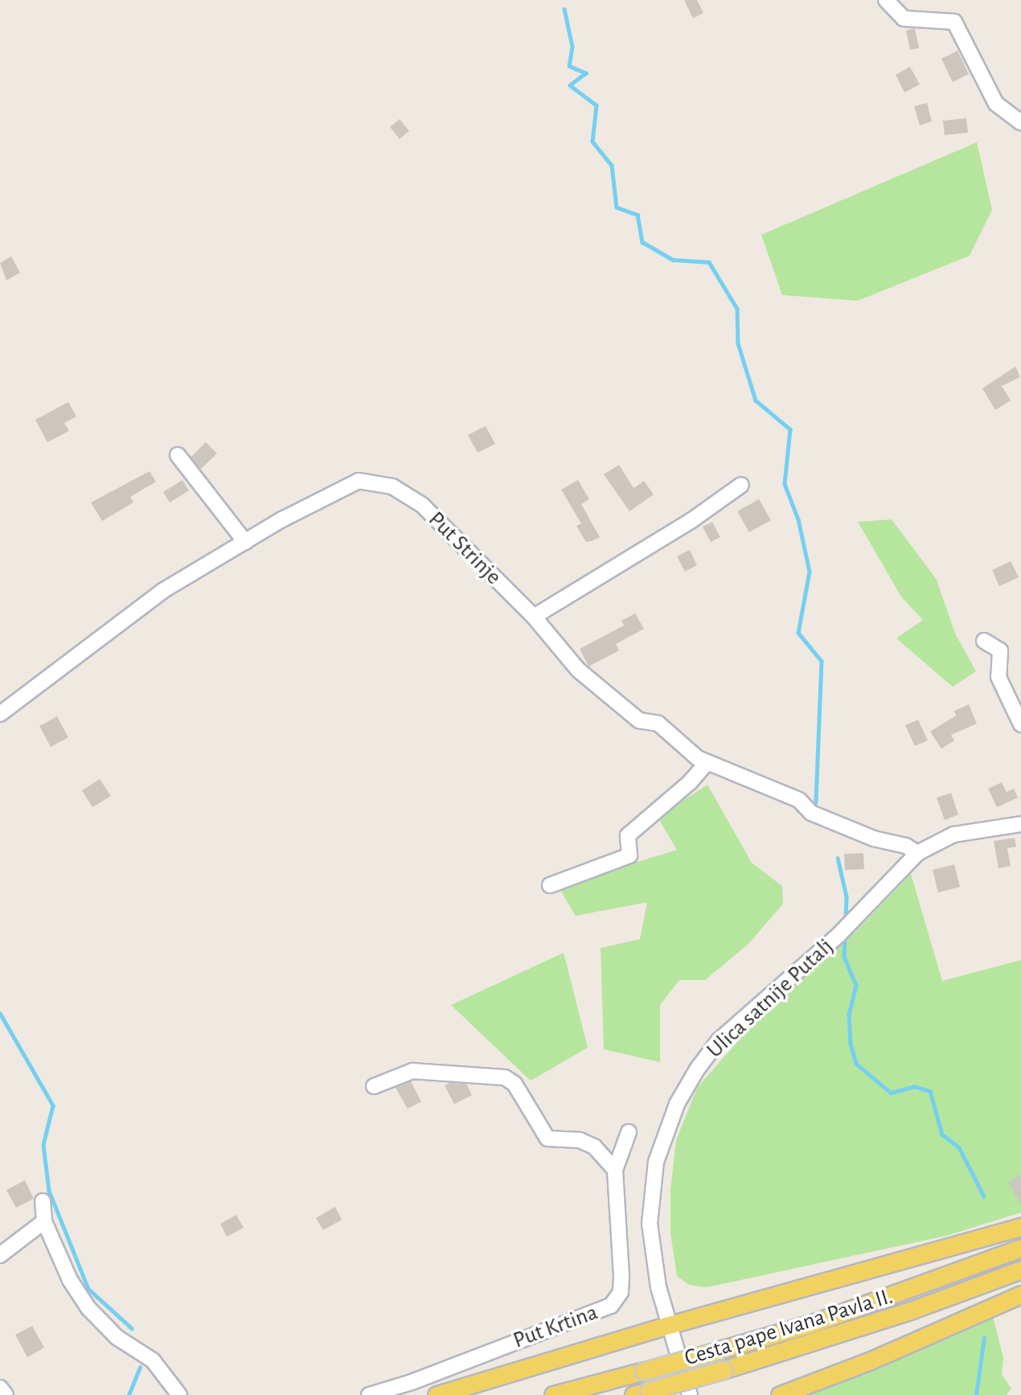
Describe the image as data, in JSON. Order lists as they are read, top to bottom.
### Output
{
  "streets": {
    "main road": ["Cesta pape Ivana Pavla II."],
    "street": ["Put Strinje", "Ulica satnije Putalj", "Put Krtina"]
  },
  "crossings": [
    ["Put Strinje", "Ulica satnije Putalj"]
  ]
}
